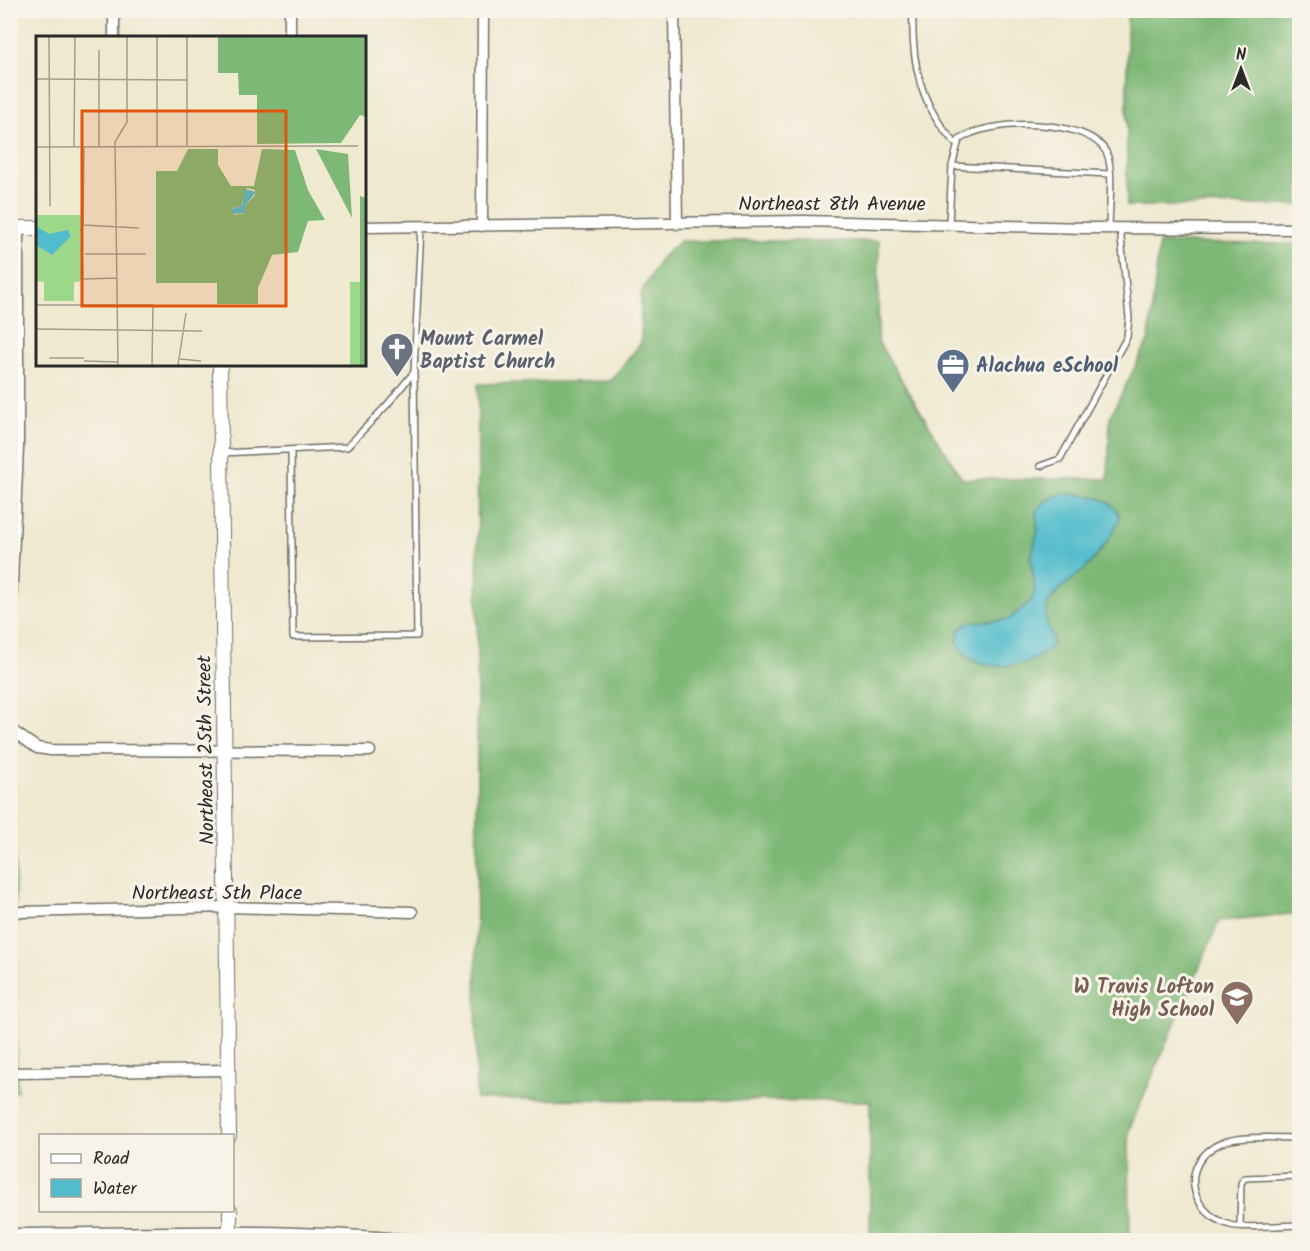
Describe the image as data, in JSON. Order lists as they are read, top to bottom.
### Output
{
  "streets": {
    "street": ["Northeast 8th Avenue", "Northeast 25th Street", "Northeast 5th Place"]
  },
  "crossings": [
    ["Northeast 25th Street", "Northeast 5th Place"]
  ],
  "places": {
    "church": ["Mount Carmel Baptist Church"],
    "office": ["Alachua eSchool"],
    "school or university": ["W Travis Lofton High School"]
  },
  "legend": ["Road", "Water"],
  "north": "top"
}
